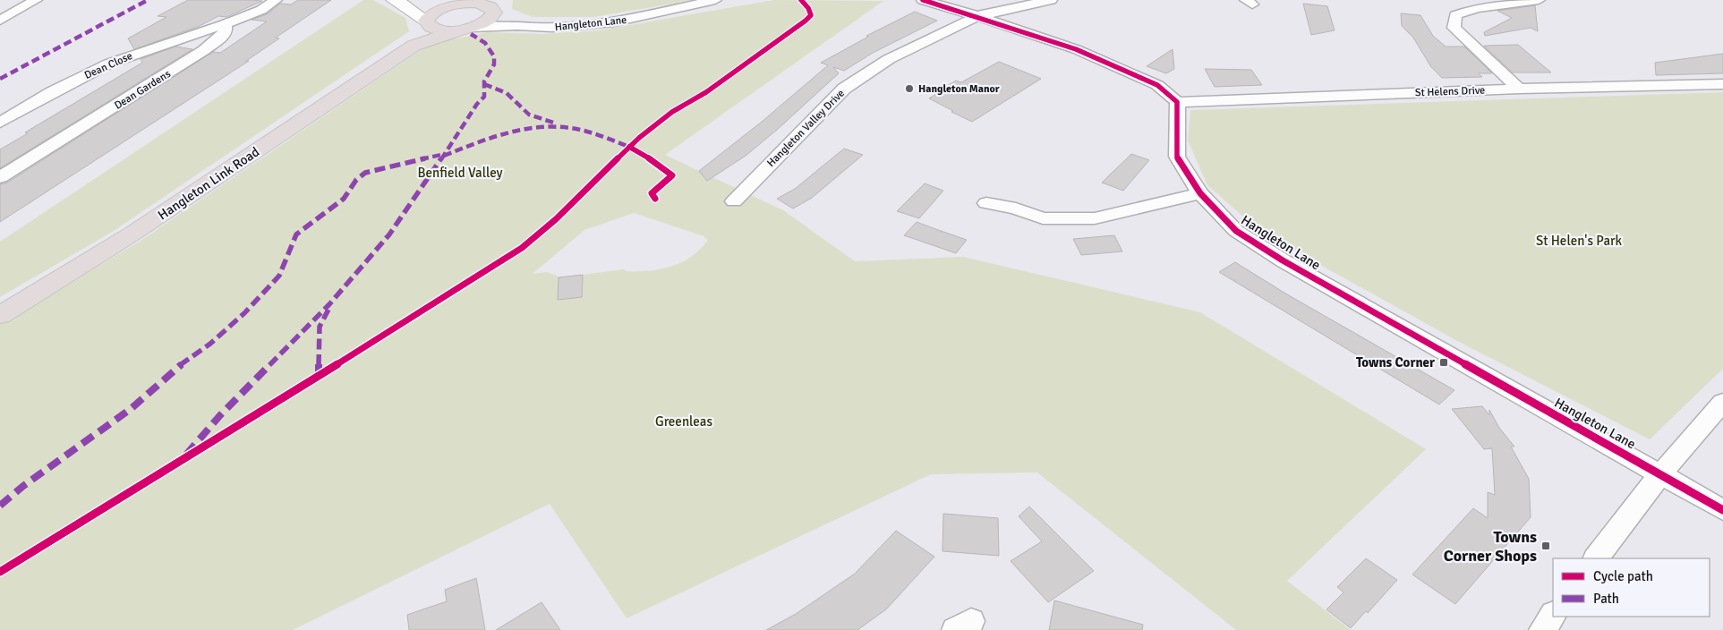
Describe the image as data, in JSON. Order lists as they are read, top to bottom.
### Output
{
  "streets": {
    "highway": ["Hangleton Link Road"],
    "street": [
      "Hangleton Lane",
      "Dean Close",
      "Dean Gardens",
      "St Helens Drive",
      "Hangleton Valley Drive"
    ]
  },
  "crossings": [
    ["Hangleton Lane", "St Helens Drive"],
    ["Hangleton Lane", "Hangleton Link Road"],
    ["Dean Close", "Dean Gardens"]
  ],
  "parks": ["Benfield Valley", "St Helen's Park", "Greenleas"],
  "places": {
    "other": ["Hangleton Manor"],
    "transit": ["Towns Corner", "Towns Corner Shops"]
  },
  "legend": ["Cycle path", "Path"]
}
